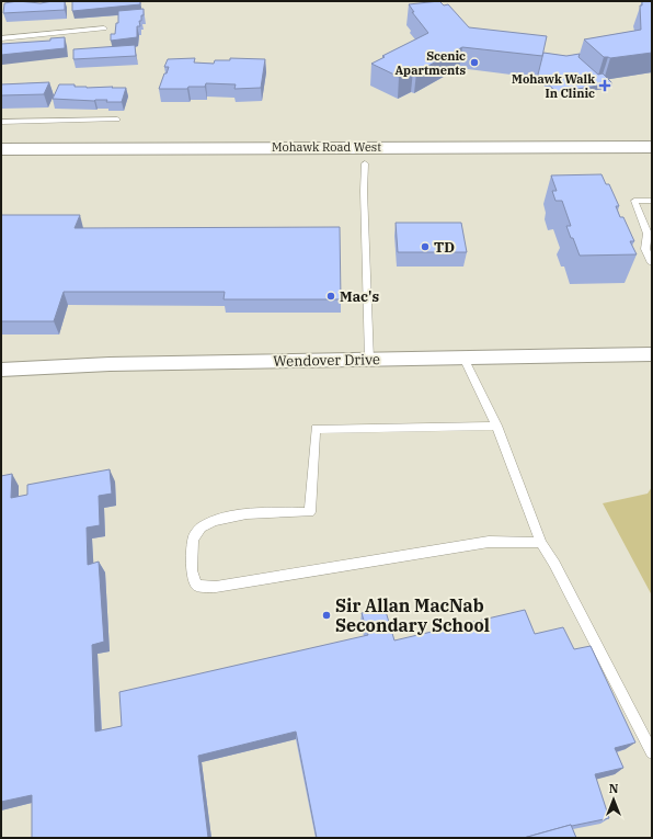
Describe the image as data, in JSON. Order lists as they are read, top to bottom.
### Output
{
  "streets": {
    "main road": ["Mohawk Road West"],
    "street": ["Wendover Drive"]
  },
  "places": {
    "other": [
      "Scenic Apartments",
      "TD",
      "Mac's",
      "Sir Allan MacNab Secondary School"
    ],
    "health": ["Mohawk Walk In Clinic"]
  },
  "north": "top"
}
